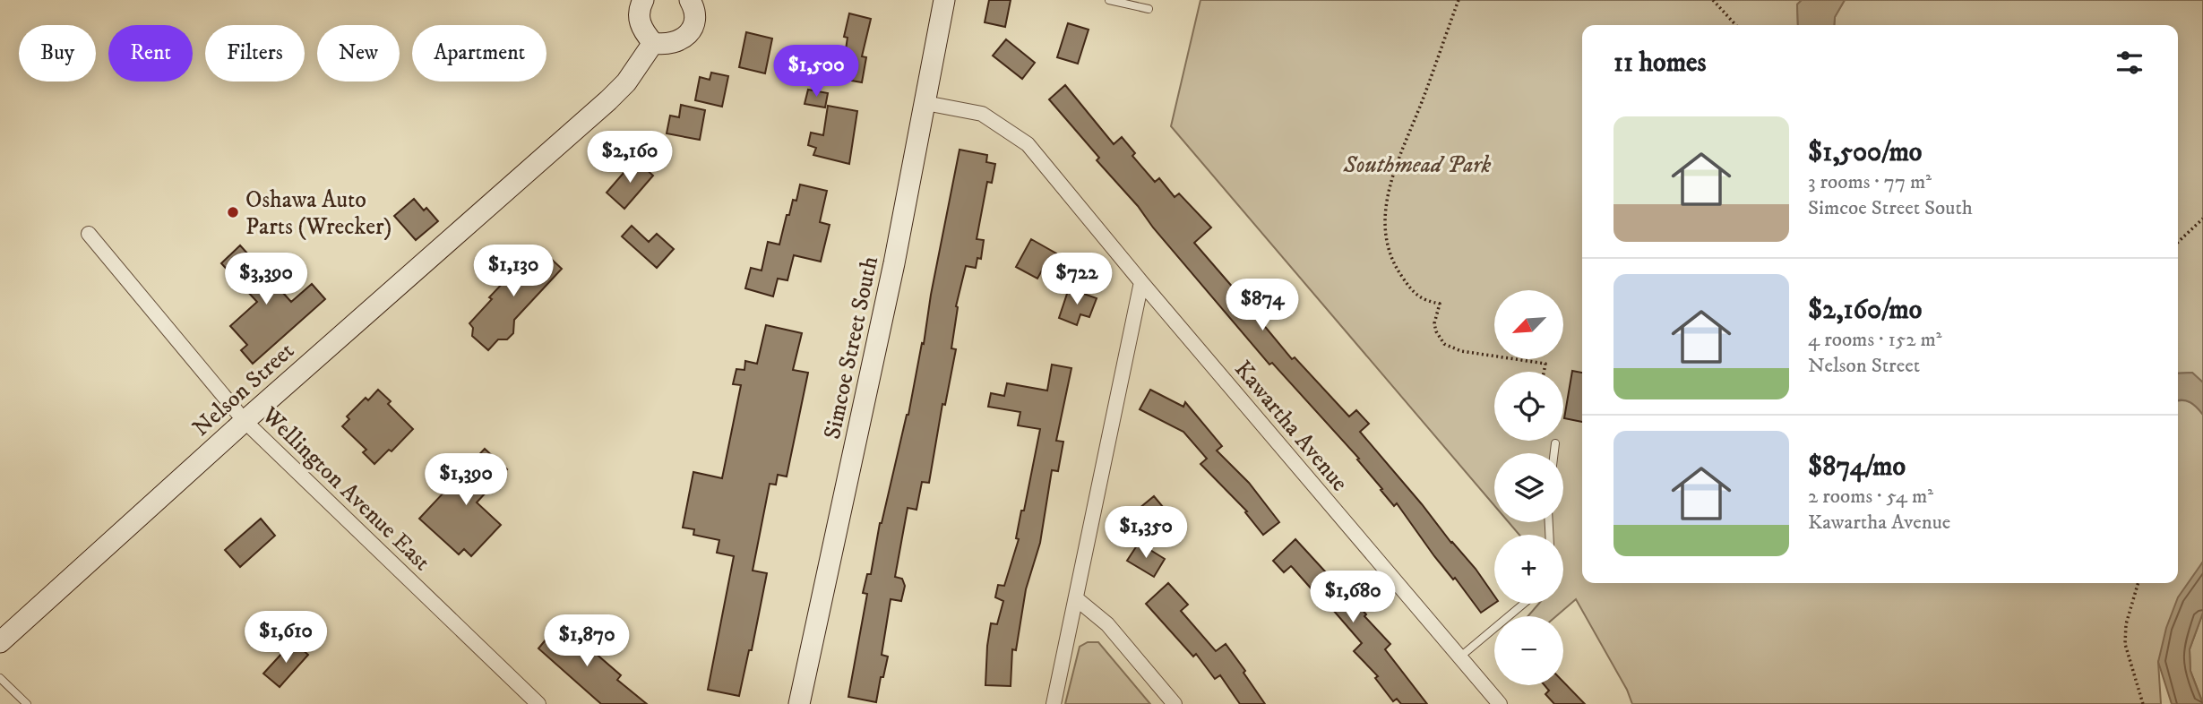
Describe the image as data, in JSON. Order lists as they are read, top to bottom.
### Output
{
  "streets": {
    "street": [
      "Simcoe Street South",
      "Nelson Street",
      "Kawartha Avenue",
      "Wellington Avenue East"
    ]
  },
  "crossings": [
    ["Simcoe Street South", "Kawartha Avenue"],
    ["Nelson Street", "Wellington Avenue East"]
  ],
  "parks": ["Southmead Park"],
  "places": ["Oshawa Auto Parts (Wrecker)"],
  "north": "bottom left",
  "page": {
    "chip": [
      "Buy",
      "Rent",
      "Filters",
      "New",
      "Apartment"
    ],
    "heading": "11 homes",
    "price": [
      "$1,500",
      "$2,160",
      "$1,130",
      "$3,390",
      "$722",
      "$874",
      "$1,390",
      "$1,350",
      "$1,680",
      "$1,610",
      "$1,870"
    ],
    "list": [
      {
        "name": "$1,500/mo",
        "note": "3 rooms · 77 m² · Simcoe Street South"
      },
      {
        "name": "$2,160/mo",
        "note": "4 rooms · 152 m² · Nelson Street"
      },
      {
        "name": "$874/mo",
        "note": "2 rooms · 54 m² · Kawartha Avenue"
      }
    ],
    "map_buttons": ["+", "−"]
  }
}
